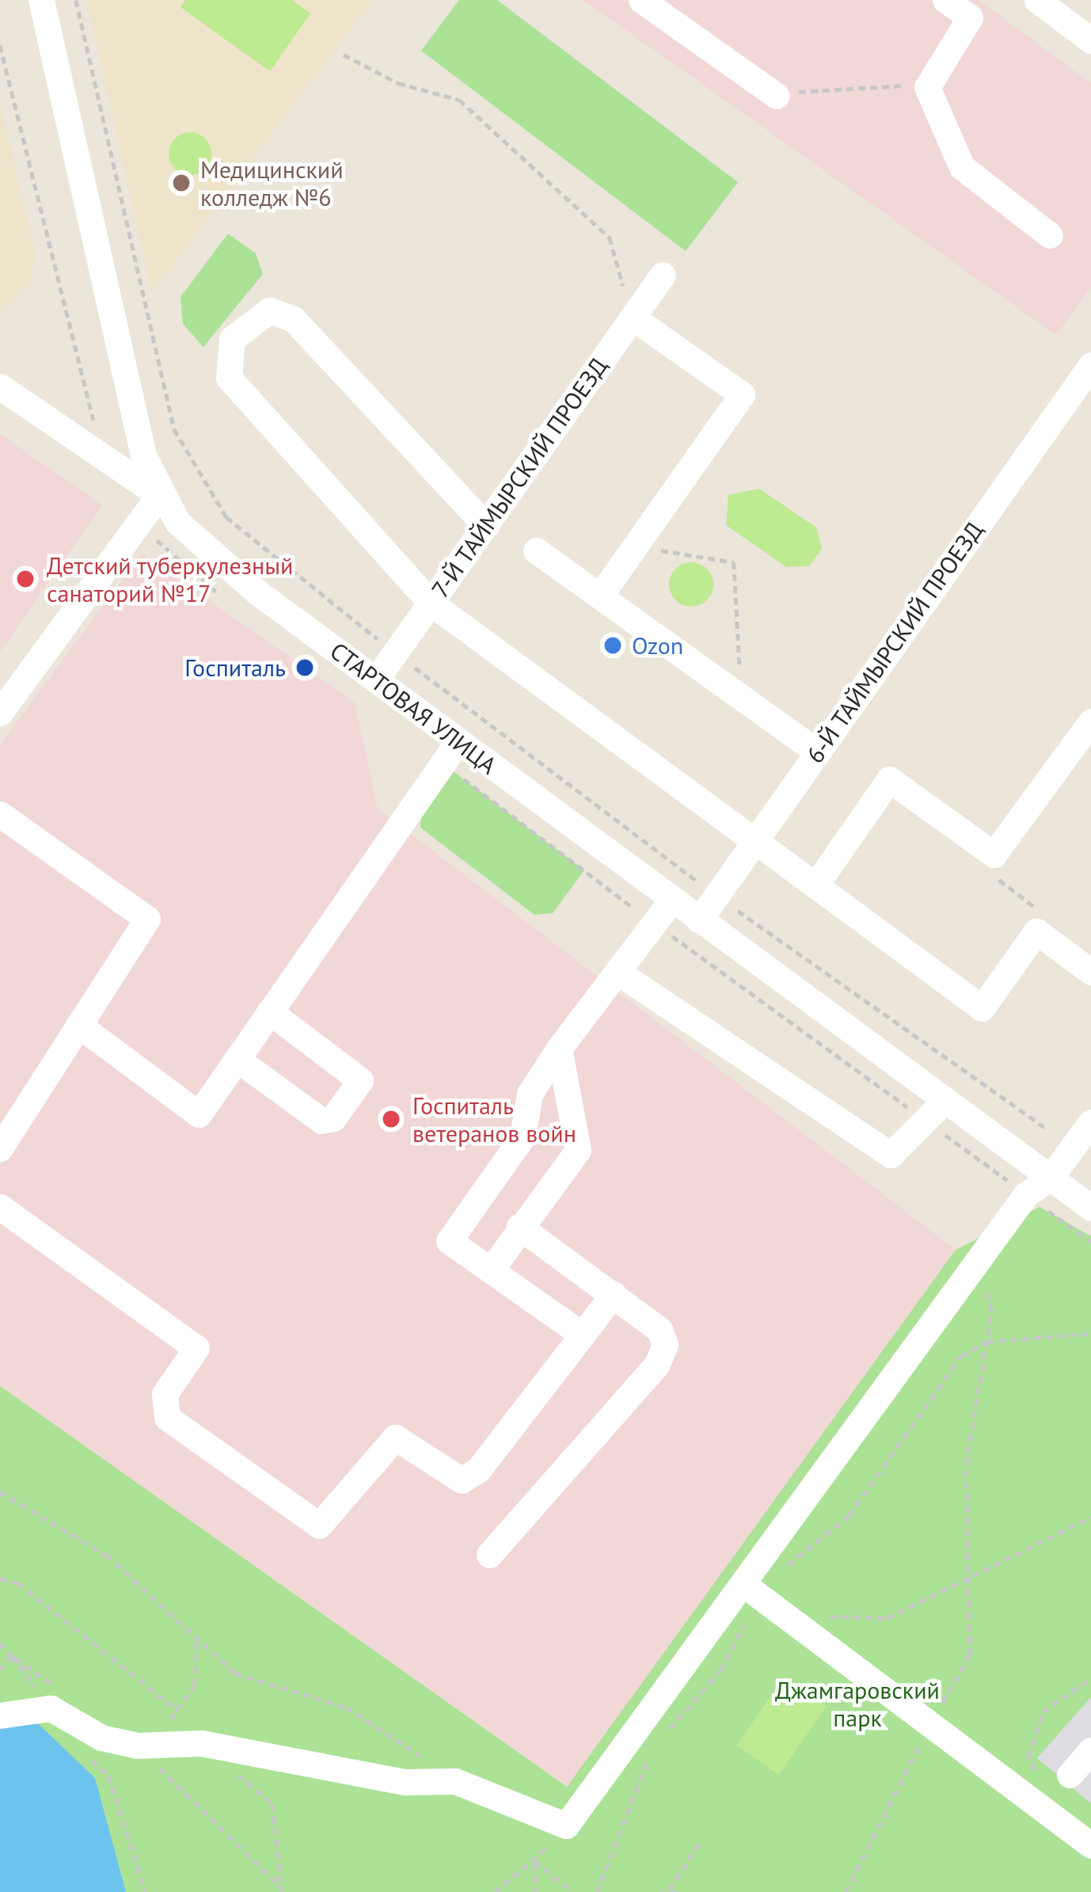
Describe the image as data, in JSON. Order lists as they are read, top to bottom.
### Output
{
  "streets": {
    "street": ["7-Й ТАЙМЫРСКИЙ ПРОЕЗД", "6-Й ТАЙМЫРСКИЙ ПРОЕЗД", "СТАРТОВАЯ УЛИЦА"]
  },
  "crossings": [
    ["7-Й ТАЙМЫРСКИЙ ПРОЕЗД", "СТАРТОВАЯ УЛИЦА"],
    ["6-Й ТАЙМЫРСКИЙ ПРОЕЗД", "СТАРТОВАЯ УЛИЦА"]
  ],
  "parks": ["Джамгаровский парк"],
  "places": [
    "Медицинский колледж №6",
    "Детский туберкулезный санаторий №17",
    "Ozon",
    "Госпиталь",
    "Госпиталь ветеранов войн"
  ]
}
